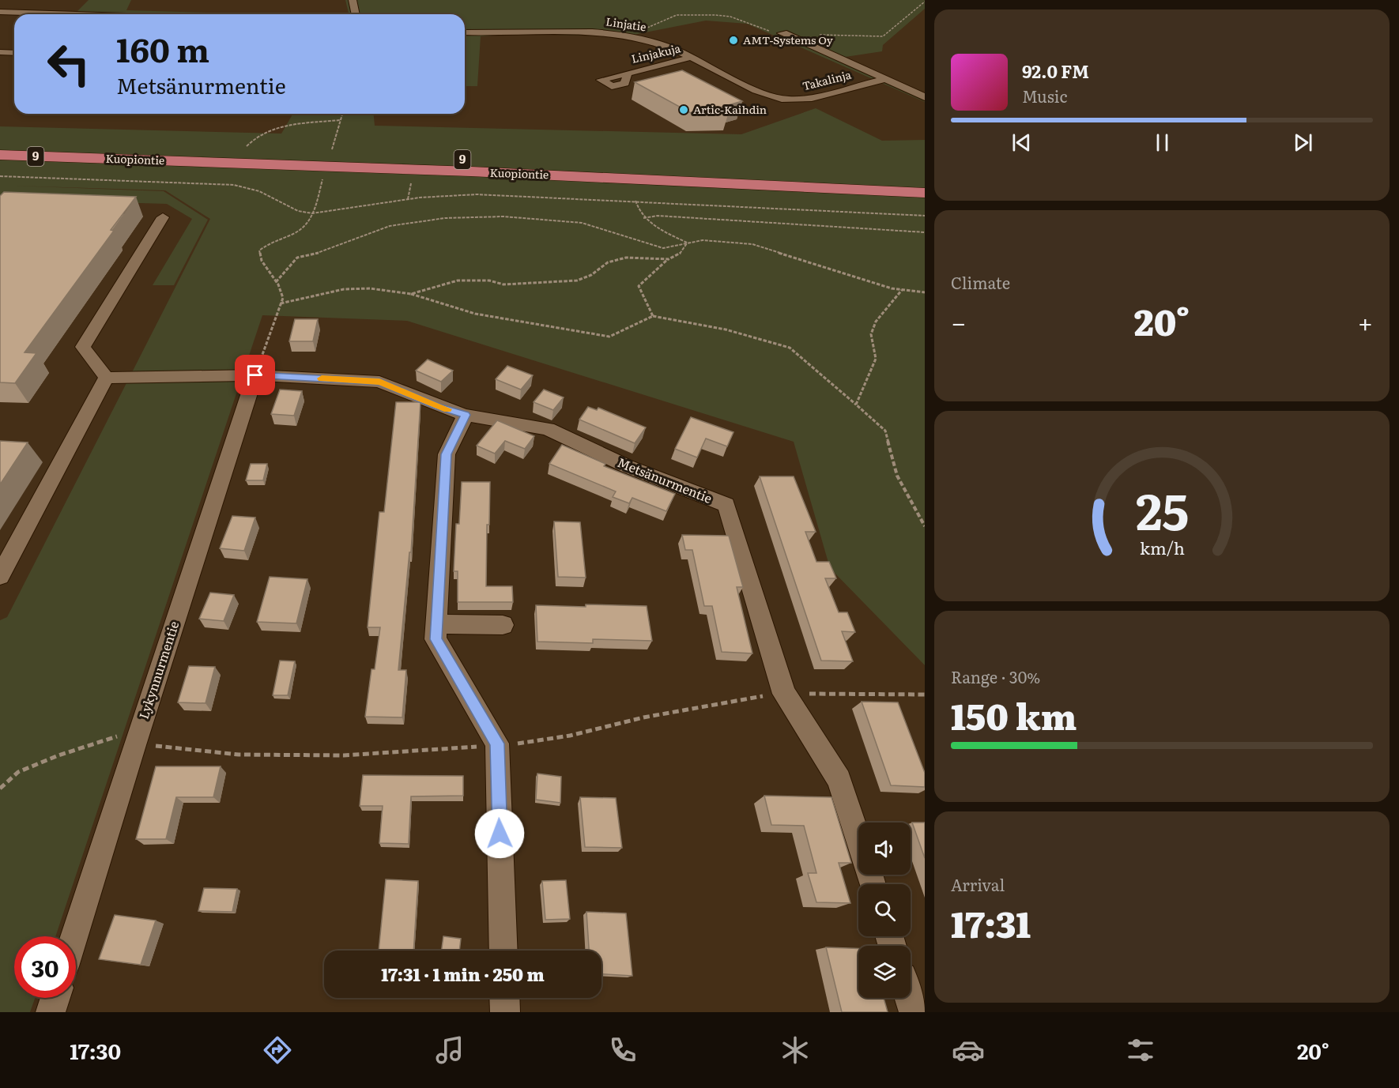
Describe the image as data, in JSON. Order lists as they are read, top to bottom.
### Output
{
  "streets": {
    "highway": ["9", "Kuopiontie"],
    "street": [
      "Linjatie",
      "Linjakuja",
      "Takalinja",
      "Metsänurmentie",
      "Lykynnurmentie"
    ]
  },
  "crossings": [
    ["Linjatie", "Linjakuja"],
    ["Linjatie", "Takalinja"],
    ["Metsänurmentie", "Lykynnurmentie"]
  ],
  "places": ["AMT-Systems Oy", "Artic-Kaihdin"],
  "page": {
    "turn": ["160 m", "Metsänurmentie"],
    "song": ["92.0 FM", "Music"],
    "tile": [
      "Climate",
      ["Range · 30%", "150 km"],
      ["Arrival", "17:31"]
    ],
    "heat": ["−", "20°", "+"],
    "limit": "30",
    "trip": "17:31 · 1 min · 250 m",
    "tabs": ["17:30", "20°"],
    "gauge": ["25", "km/h"]
  }
}
